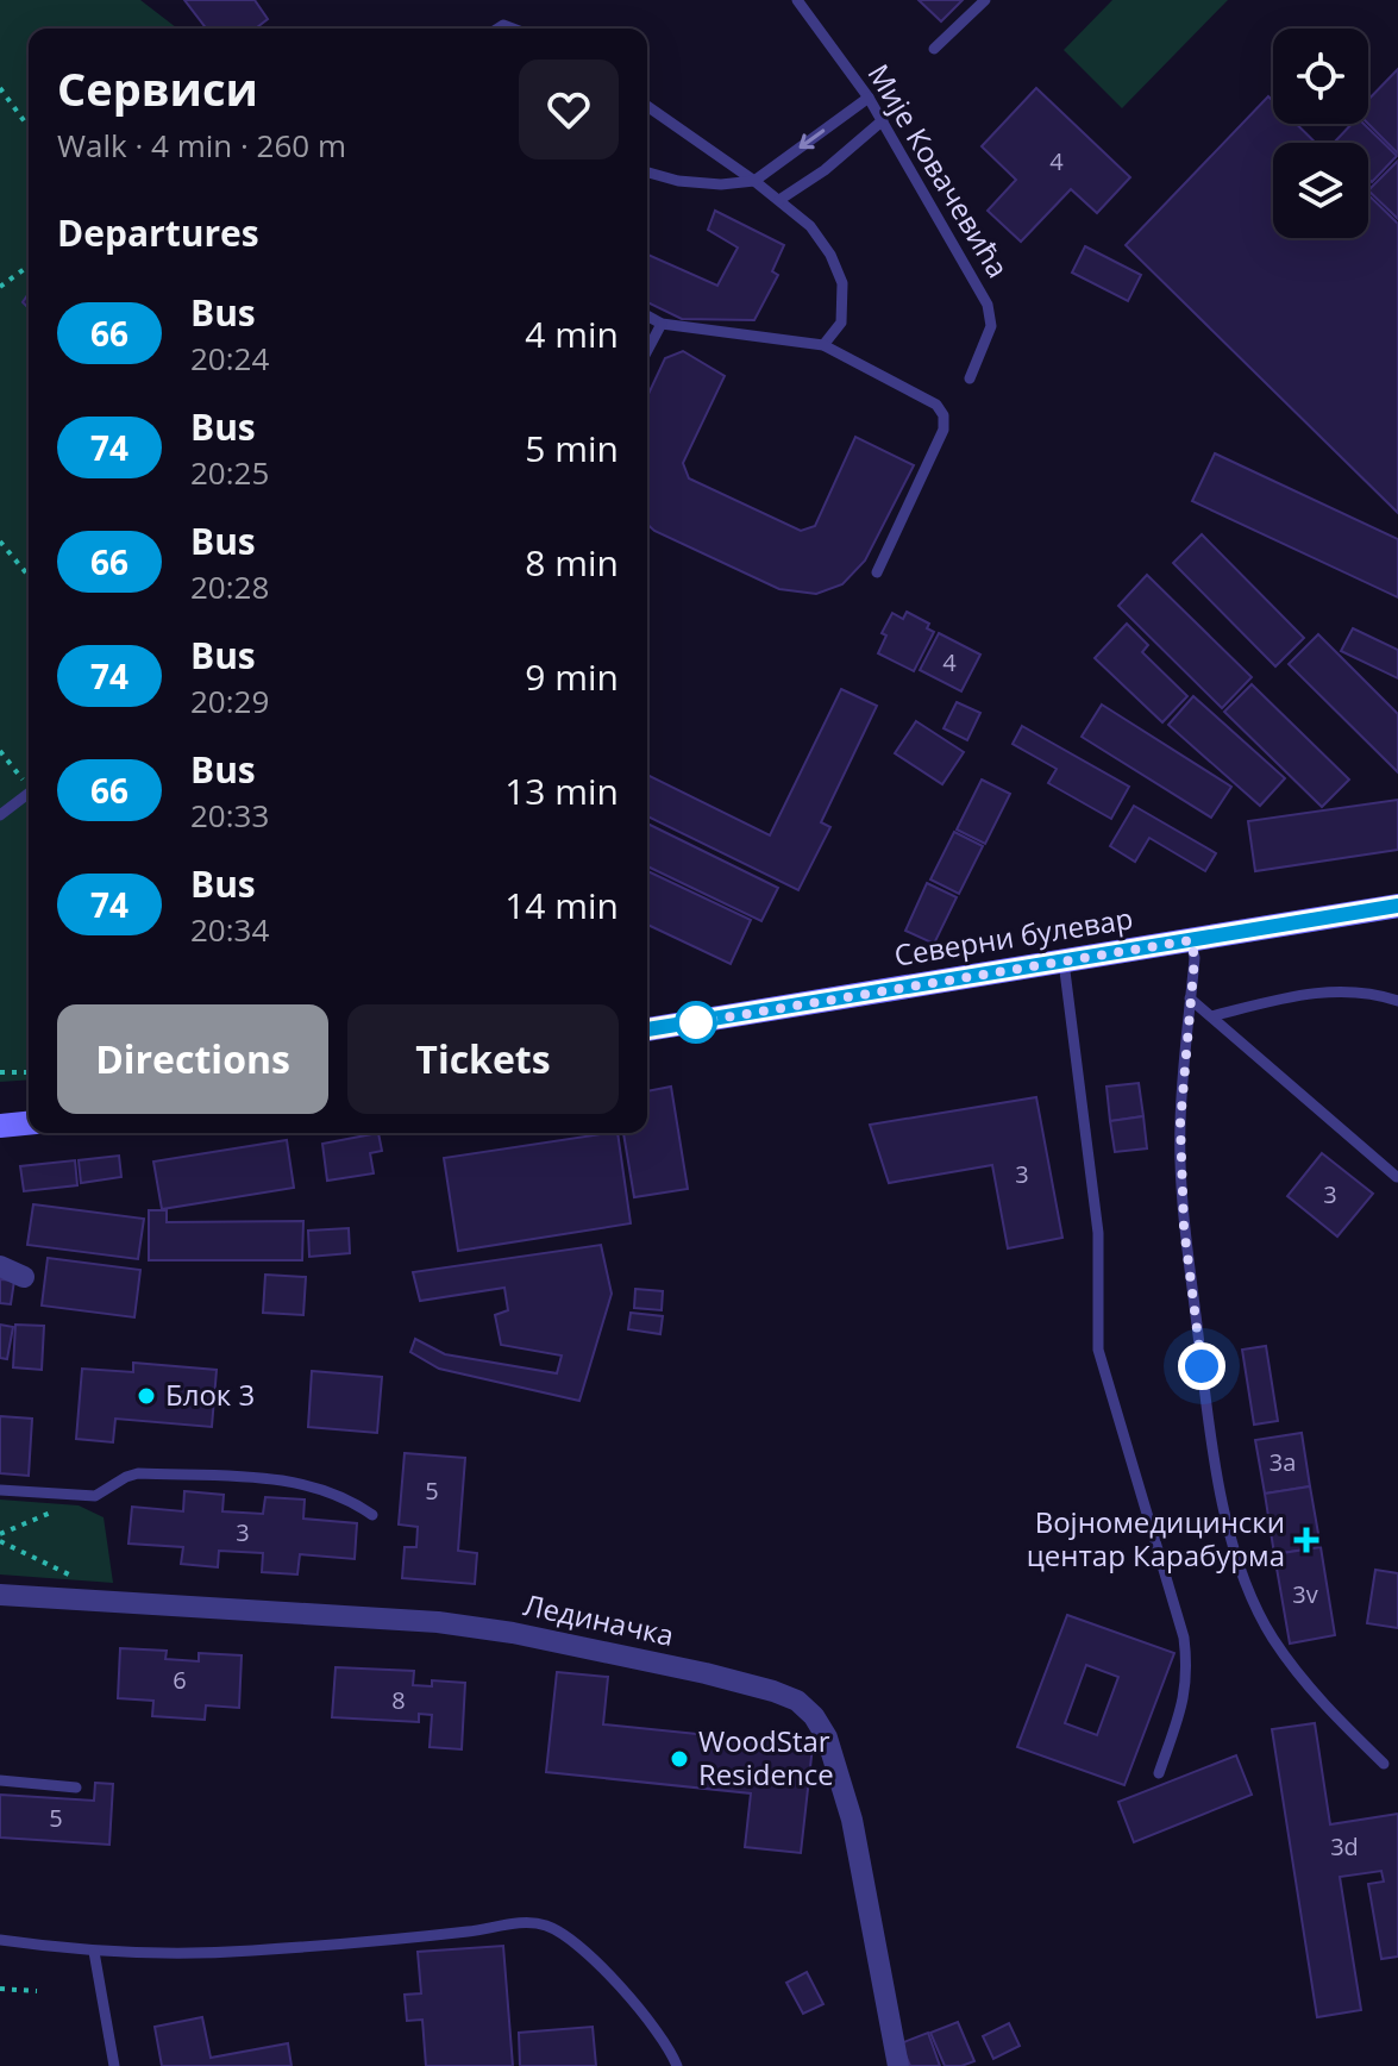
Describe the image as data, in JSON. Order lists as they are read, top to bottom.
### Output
{
  "streets": {
    "street": ["Северни булевар", "Лединачка"],
    "lane": ["Мије Ковачевића"]
  },
  "places": {
    "other": ["Блок 3", "WoodStar Residence"],
    "health": ["Војномедицински центар Карабурма"]
  },
  "lines": ["bus line 66"],
  "house_numbers": [
    "4",
    "4",
    "3",
    "3",
    "3a",
    "5",
    "3",
    "3v",
    "6",
    "8",
    "5",
    "3d"
  ],
  "page": {
    "heading": [
      ["Сервиси", "Walk · 4 min · 260 m"],
      "Departures"
    ],
    "list": [
      {
        "mark": "66",
        "name": "Bus",
        "note": "20:24",
        "value": "4 min"
      },
      {
        "mark": "74",
        "name": "Bus",
        "note": "20:25",
        "value": "5 min"
      },
      {
        "mark": "66",
        "name": "Bus",
        "note": "20:28",
        "value": "8 min"
      },
      {
        "mark": "74",
        "name": "Bus",
        "note": "20:29",
        "value": "9 min"
      },
      {
        "mark": "66",
        "name": "Bus",
        "note": "20:33",
        "value": "13 min"
      },
      {
        "mark": "74",
        "name": "Bus",
        "note": "20:34",
        "value": "14 min"
      }
    ],
    "buttons": ["Directions", "Tickets"]
  }
}
